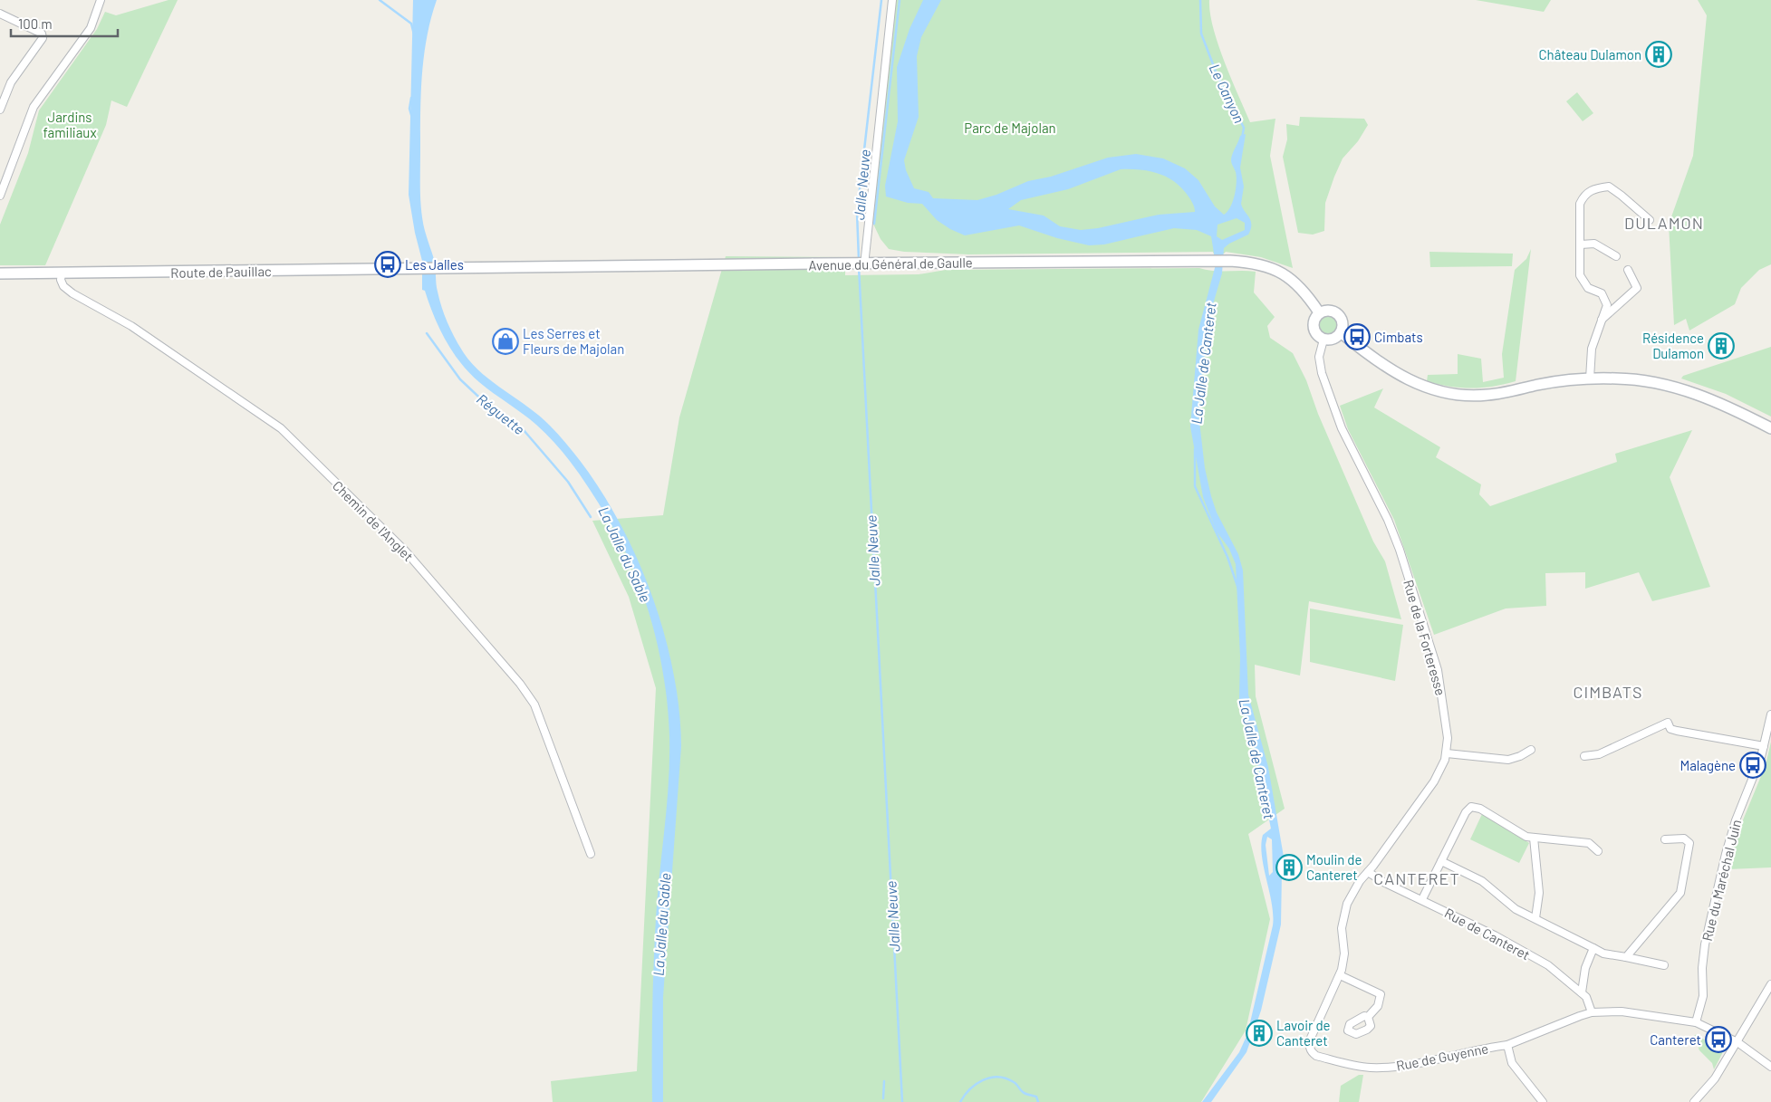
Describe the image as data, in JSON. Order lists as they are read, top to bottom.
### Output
{
  "streets": {
    "main road": ["Avenue du Général de Gaulle", "Route de Pauillac"],
    "street": [
      "Chemin de l'Anglet",
      "Rue de la Forteresse",
      "Rue du Maréchal Juin",
      "Rue de Canteret",
      "Rue de Guyenne"
    ]
  },
  "crossings": [
    ["Avenue du Général de Gaulle", "Route de Pauillac"],
    ["Avenue du Général de Gaulle", "Rue de la Forteresse"],
    ["Route de Pauillac", "Chemin de l'Anglet"],
    ["Rue de la Forteresse", "Rue de Canteret"],
    ["Rue de la Forteresse", "Rue de Guyenne"]
  ],
  "districts": ["DULAMON", "CIMBATS", "CANTERET"],
  "water": [
    "Le Canyon",
    "Jalle Neuve",
    "La Jalle de Canteret",
    "Réguette",
    "La Jalle du Sable"
  ],
  "parks": ["Jardins familiaux", "Parc de Majolan"],
  "places": {
    "building": [
      "Château Dulamon",
      "Résidence Dulamon",
      "Moulin de Canteret",
      "Lavoir de Canteret"
    ],
    "bus stop": [
      "Les Jalles",
      "Cimbats",
      "Malagène",
      "Canteret"
    ],
    "shop": ["Les Serres et Fleurs de Majolan"]
  },
  "scale_bar": "100 m"
}
